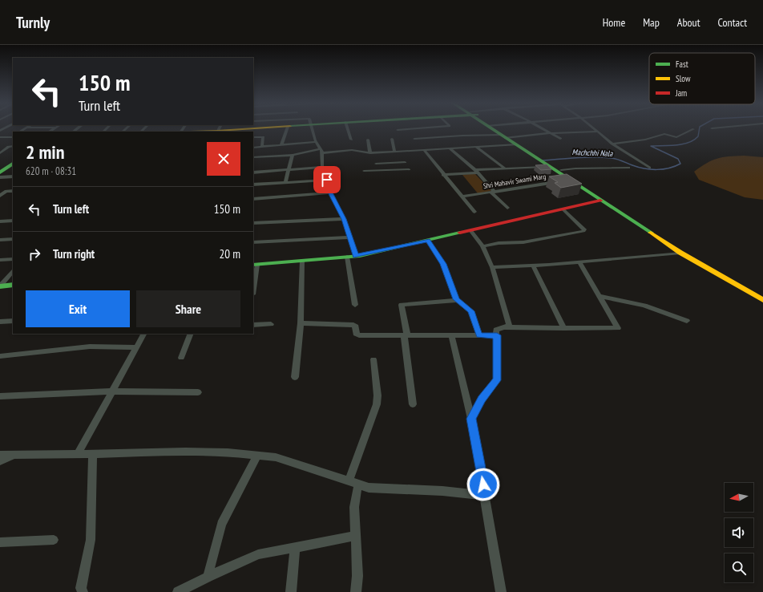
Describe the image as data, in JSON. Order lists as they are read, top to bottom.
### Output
{
  "streets": {
    "street": ["Shri Mahavir Swami Marg"]
  },
  "water": ["Machchhi Nala"],
  "legend": ["Fast", "Slow", "Jam"],
  "north": "left",
  "page": {
    "header": "Turnly",
    "nav": [
      "Home",
      "Map",
      "About",
      "Contact"
    ],
    "turn": ["150 m", "Turn left"],
    "heading": ["2 min", "620 m · 08:31"],
    "list": [
      {
        "name": "Turn left",
        "value": "150 m"
      },
      {
        "name": "Turn right",
        "value": "20 m"
      }
    ],
    "buttons": ["Exit", "Share"]
  }
}
